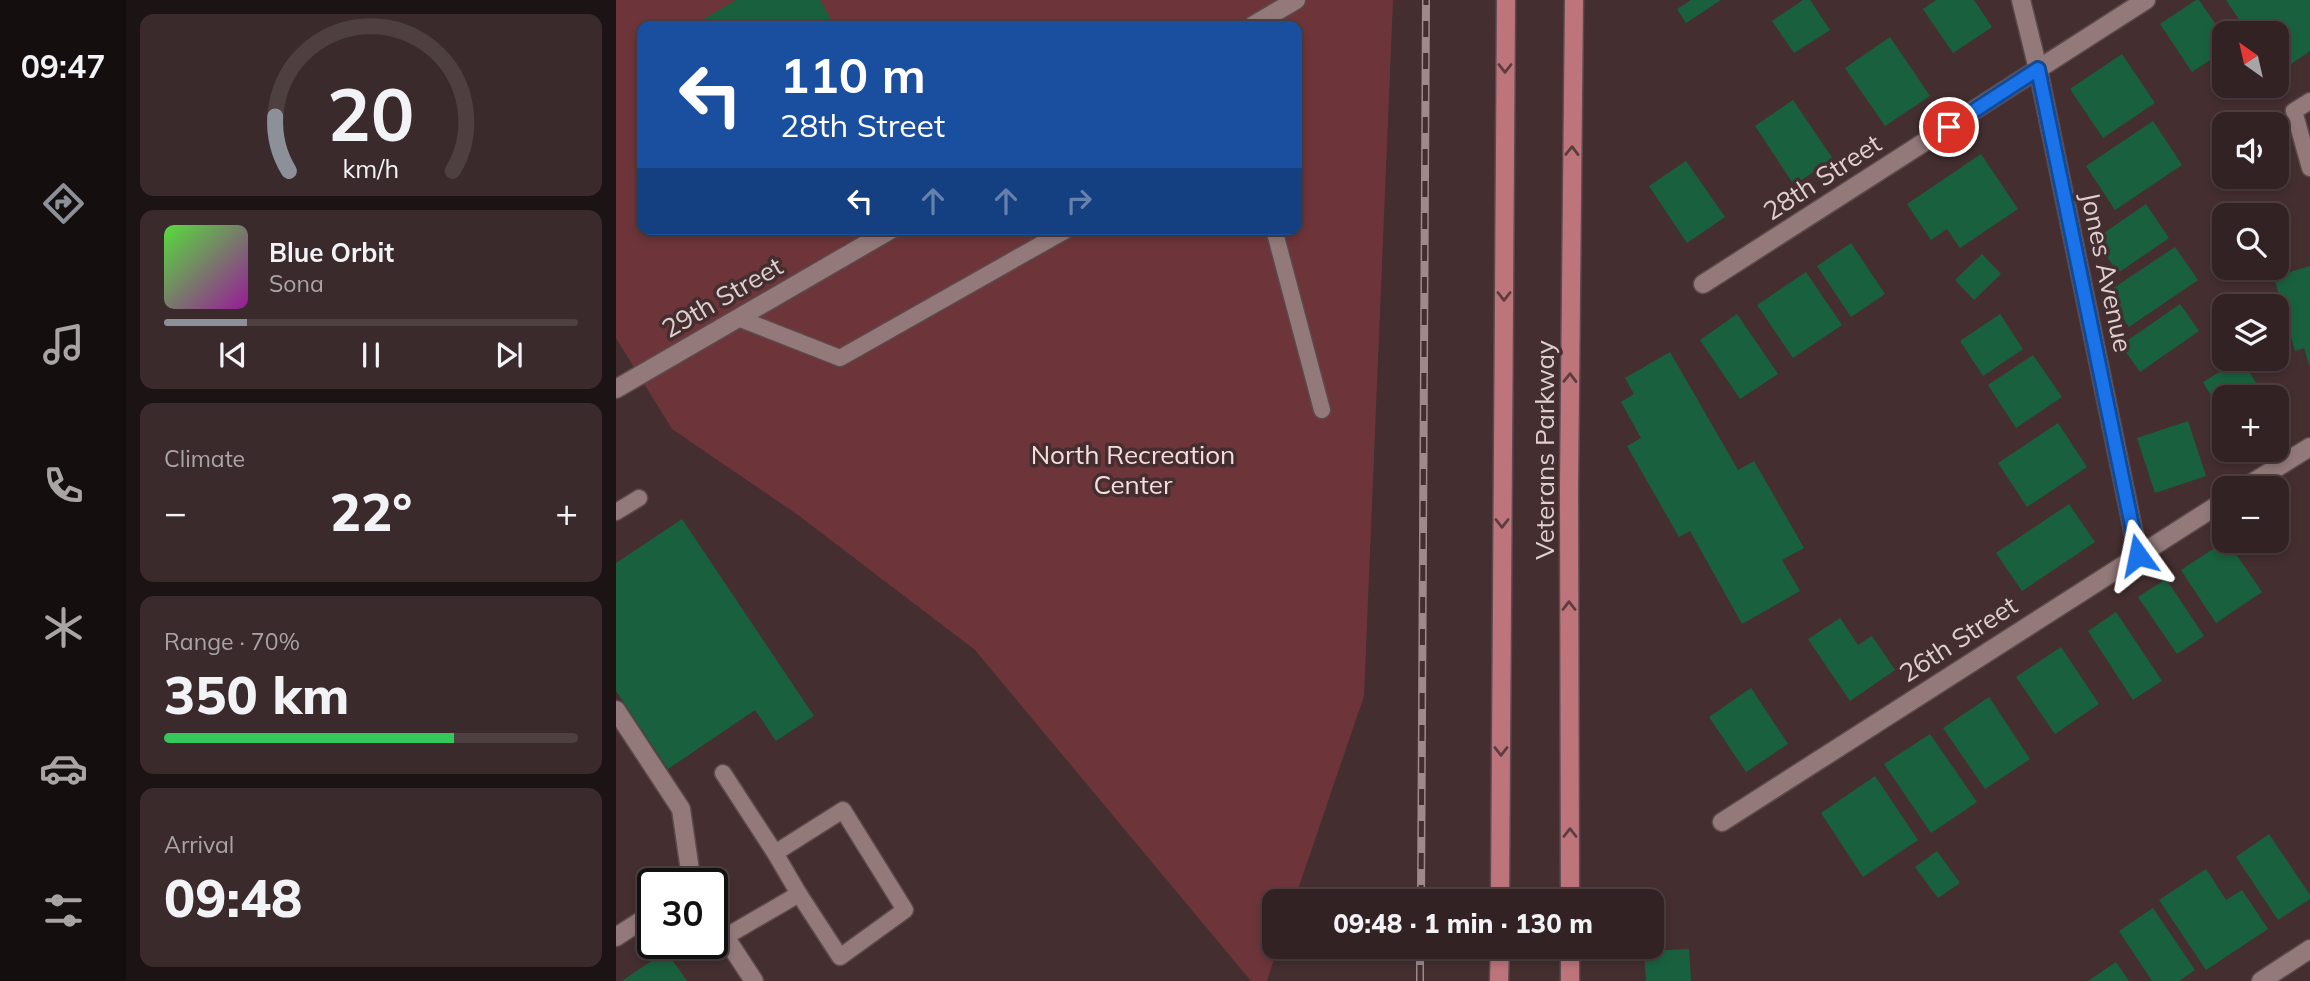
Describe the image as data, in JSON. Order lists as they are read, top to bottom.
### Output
{
  "streets": {
    "main road": ["Veterans Parkway"],
    "street": [
      "28th Street",
      "Jones Avenue",
      "29th Street",
      "26th Street"
    ]
  },
  "crossings": [
    ["28th Street", "Jones Avenue"],
    ["Jones Avenue", "26th Street"]
  ],
  "parks": ["North Recreation Center"],
  "north": "top left",
  "page": {
    "tabs": "09:47",
    "map_buttons": ["+", "−"],
    "turn": ["110 m", "28th Street"],
    "song": ["Blue Orbit", "Sona"],
    "tile": [
      "Climate",
      ["Range · 70%", "350 km"],
      ["Arrival", "09:48"]
    ],
    "heat": ["−", "22°", "+"],
    "limit": "30",
    "trip": "09:48 · 1 min · 130 m",
    "gauge": ["20", "km/h"]
  }
}
